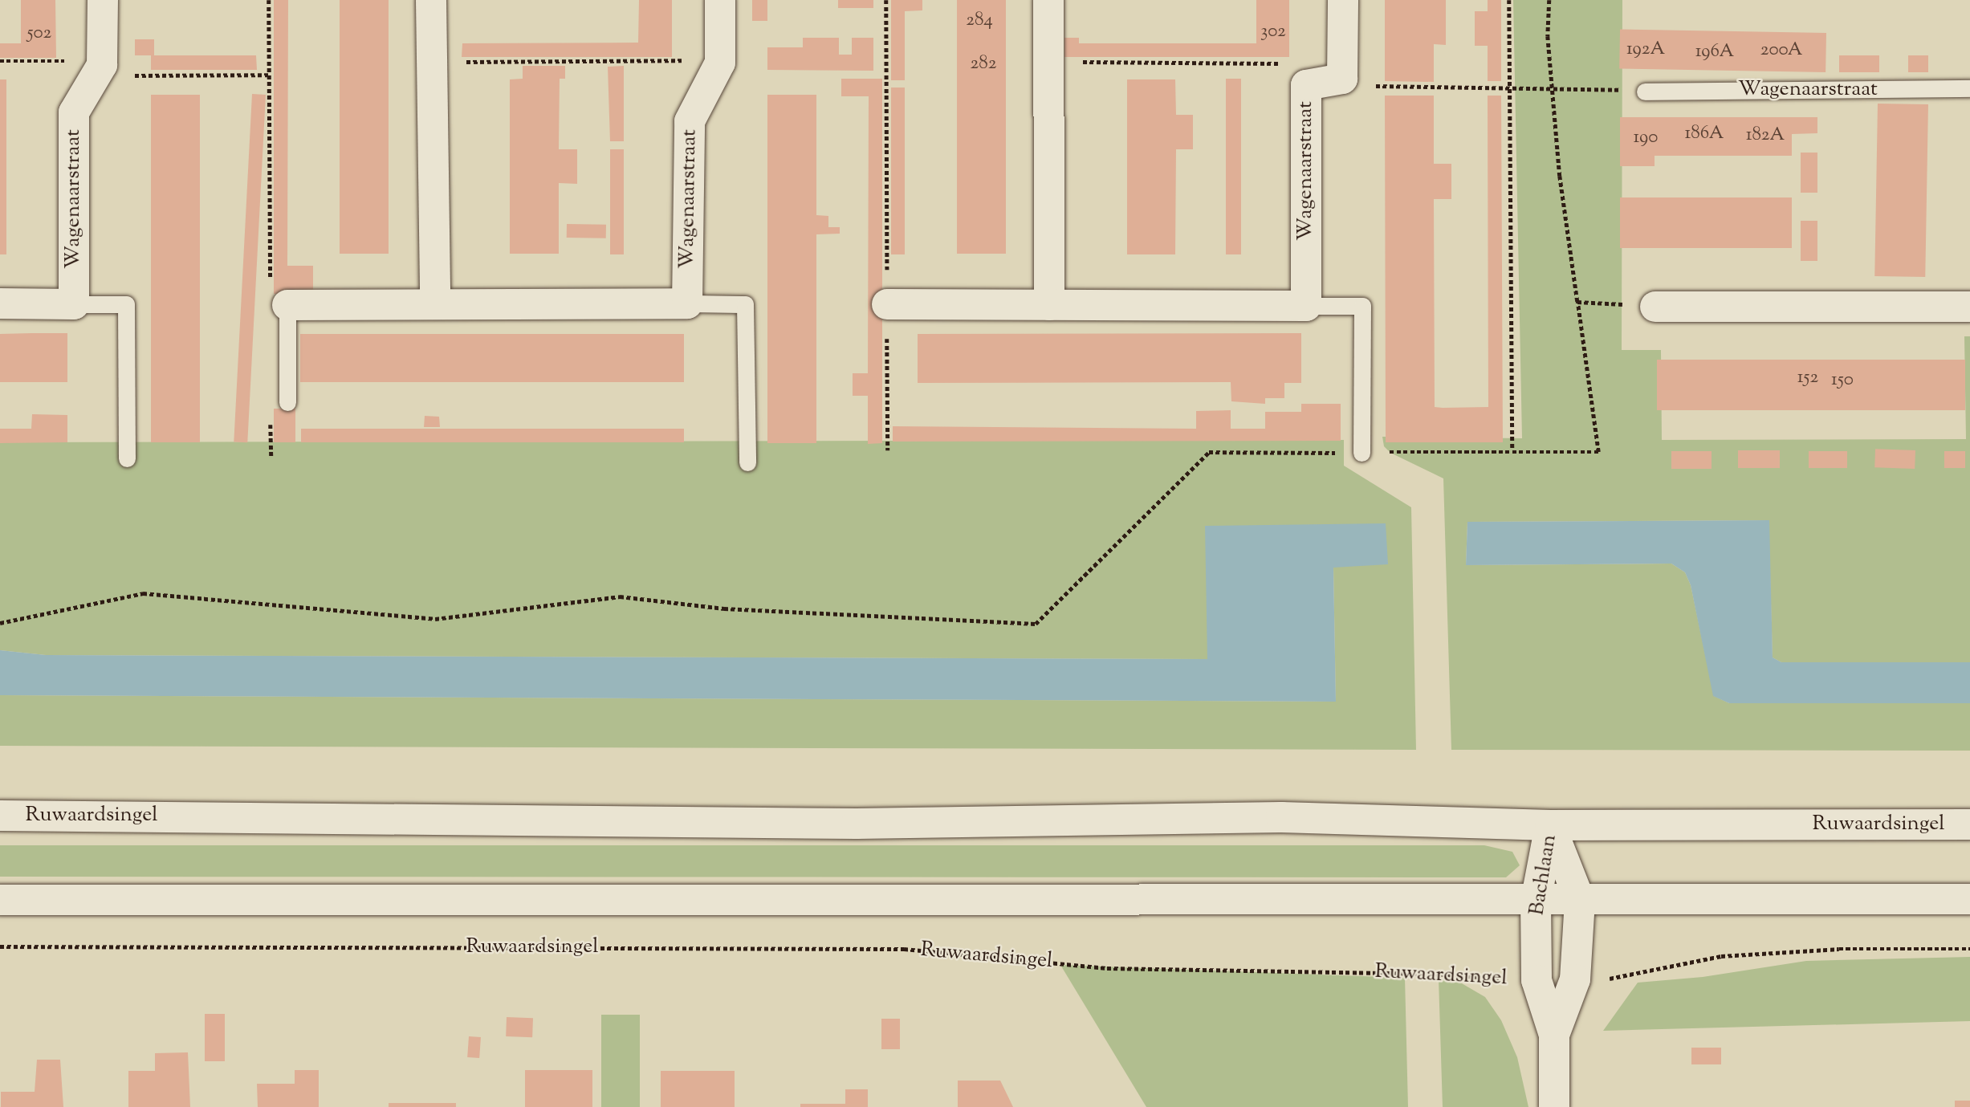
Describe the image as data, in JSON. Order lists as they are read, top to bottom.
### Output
{
  "streets": {
    "main road": ["Wagenaarstraat", "Ruwaardsingel", "Bachlaan"]
  },
  "crossings": [
    ["Ruwaardsingel", "Bachlaan"]
  ],
  "house_numbers": [
    "284",
    "302",
    "502",
    "192A",
    "200A",
    "196A",
    "282",
    "186A",
    "182A",
    "190",
    "152",
    "150"
  ]
}
